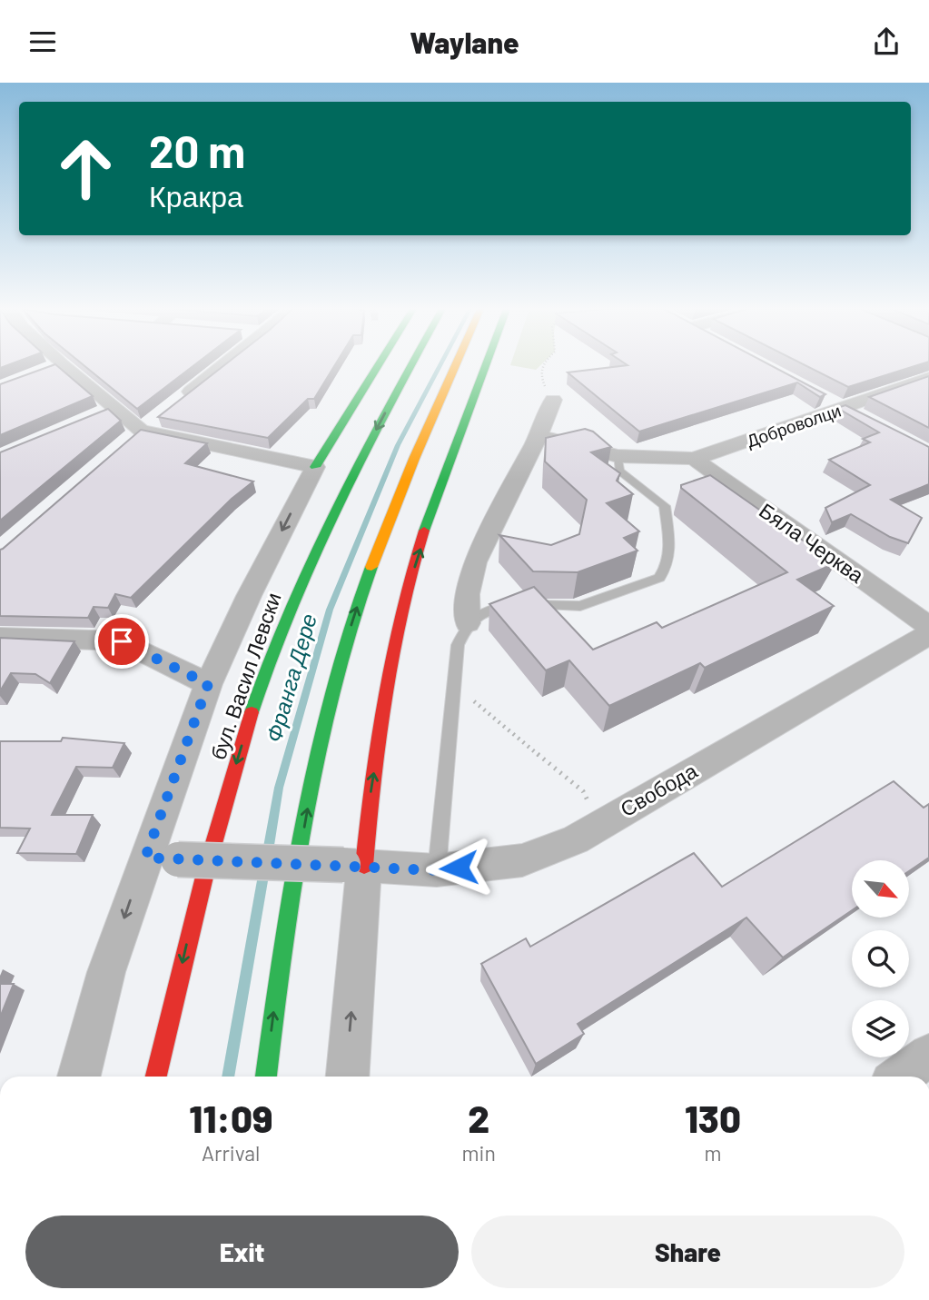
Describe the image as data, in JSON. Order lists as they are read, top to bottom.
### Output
{
  "streets": {
    "highway": ["бул. Васил Левски"],
    "street": ["Доброволци", "Бяла Черква", "Свобода"]
  },
  "crossings": [
    ["Доброволци", "Бяла Черква"]
  ],
  "water": ["Франга Дере"],
  "north": "bottom right",
  "page": {
    "header": "Waylane",
    "turn": ["20 m", "Кракра"],
    "eta": [
      "11:09",
      "Arrival",
      "2",
      "min",
      "130",
      "m"
    ],
    "buttons": ["Exit", "Share"]
  }
}
